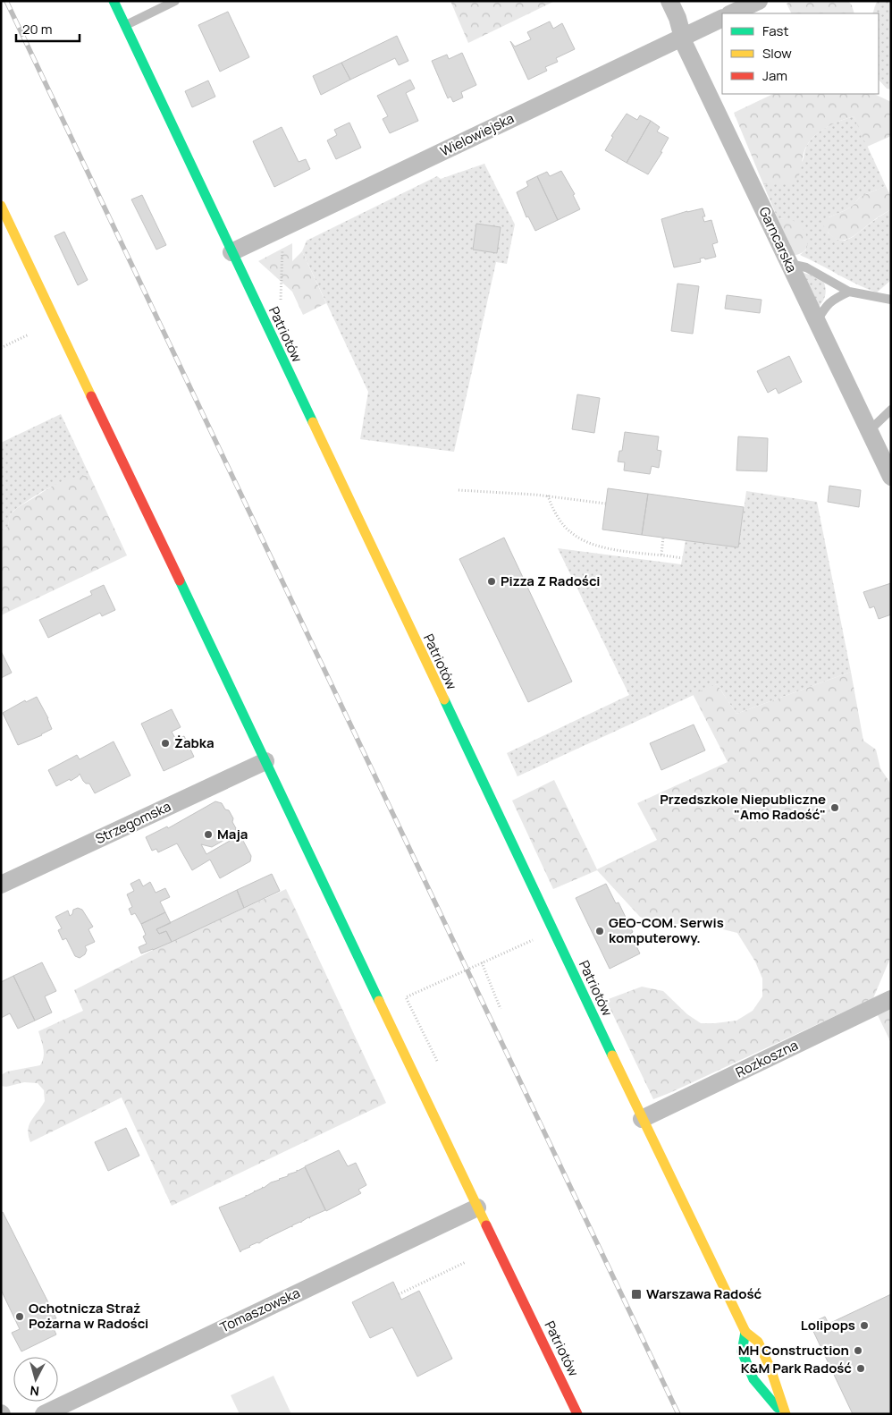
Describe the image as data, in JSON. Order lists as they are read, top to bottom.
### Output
{
  "streets": {
    "main road": ["Patriotów"],
    "street": [
      "Wielowiejska",
      "Garncarska",
      "Strzegomska",
      "Rozkoszna",
      "Tomaszowska"
    ]
  },
  "crossings": [
    ["Wielowiejska", "Garncarska"],
    ["Wielowiejska", "Patriotów"],
    ["Patriotów", "Strzegomska"],
    ["Patriotów", "Rozkoszna"],
    ["Patriotów", "Tomaszowska"]
  ],
  "places": {
    "other": [
      "Pizza Z Radości",
      "Żabka",
      "Przedszkole Niepubliczne \"Amo Radość\"",
      "Maja",
      "GEO-COM. Serwis komputerowy.",
      "Ochotnicza Straż Pożarna w Radości",
      "Lolipops",
      "MH Construction",
      "K&M Park Radość"
    ],
    "transit": ["Warszawa Radość"]
  },
  "legend": ["Fast", "Slow", "Jam"],
  "scale_bar": "20 m",
  "north": "bottom"
}
